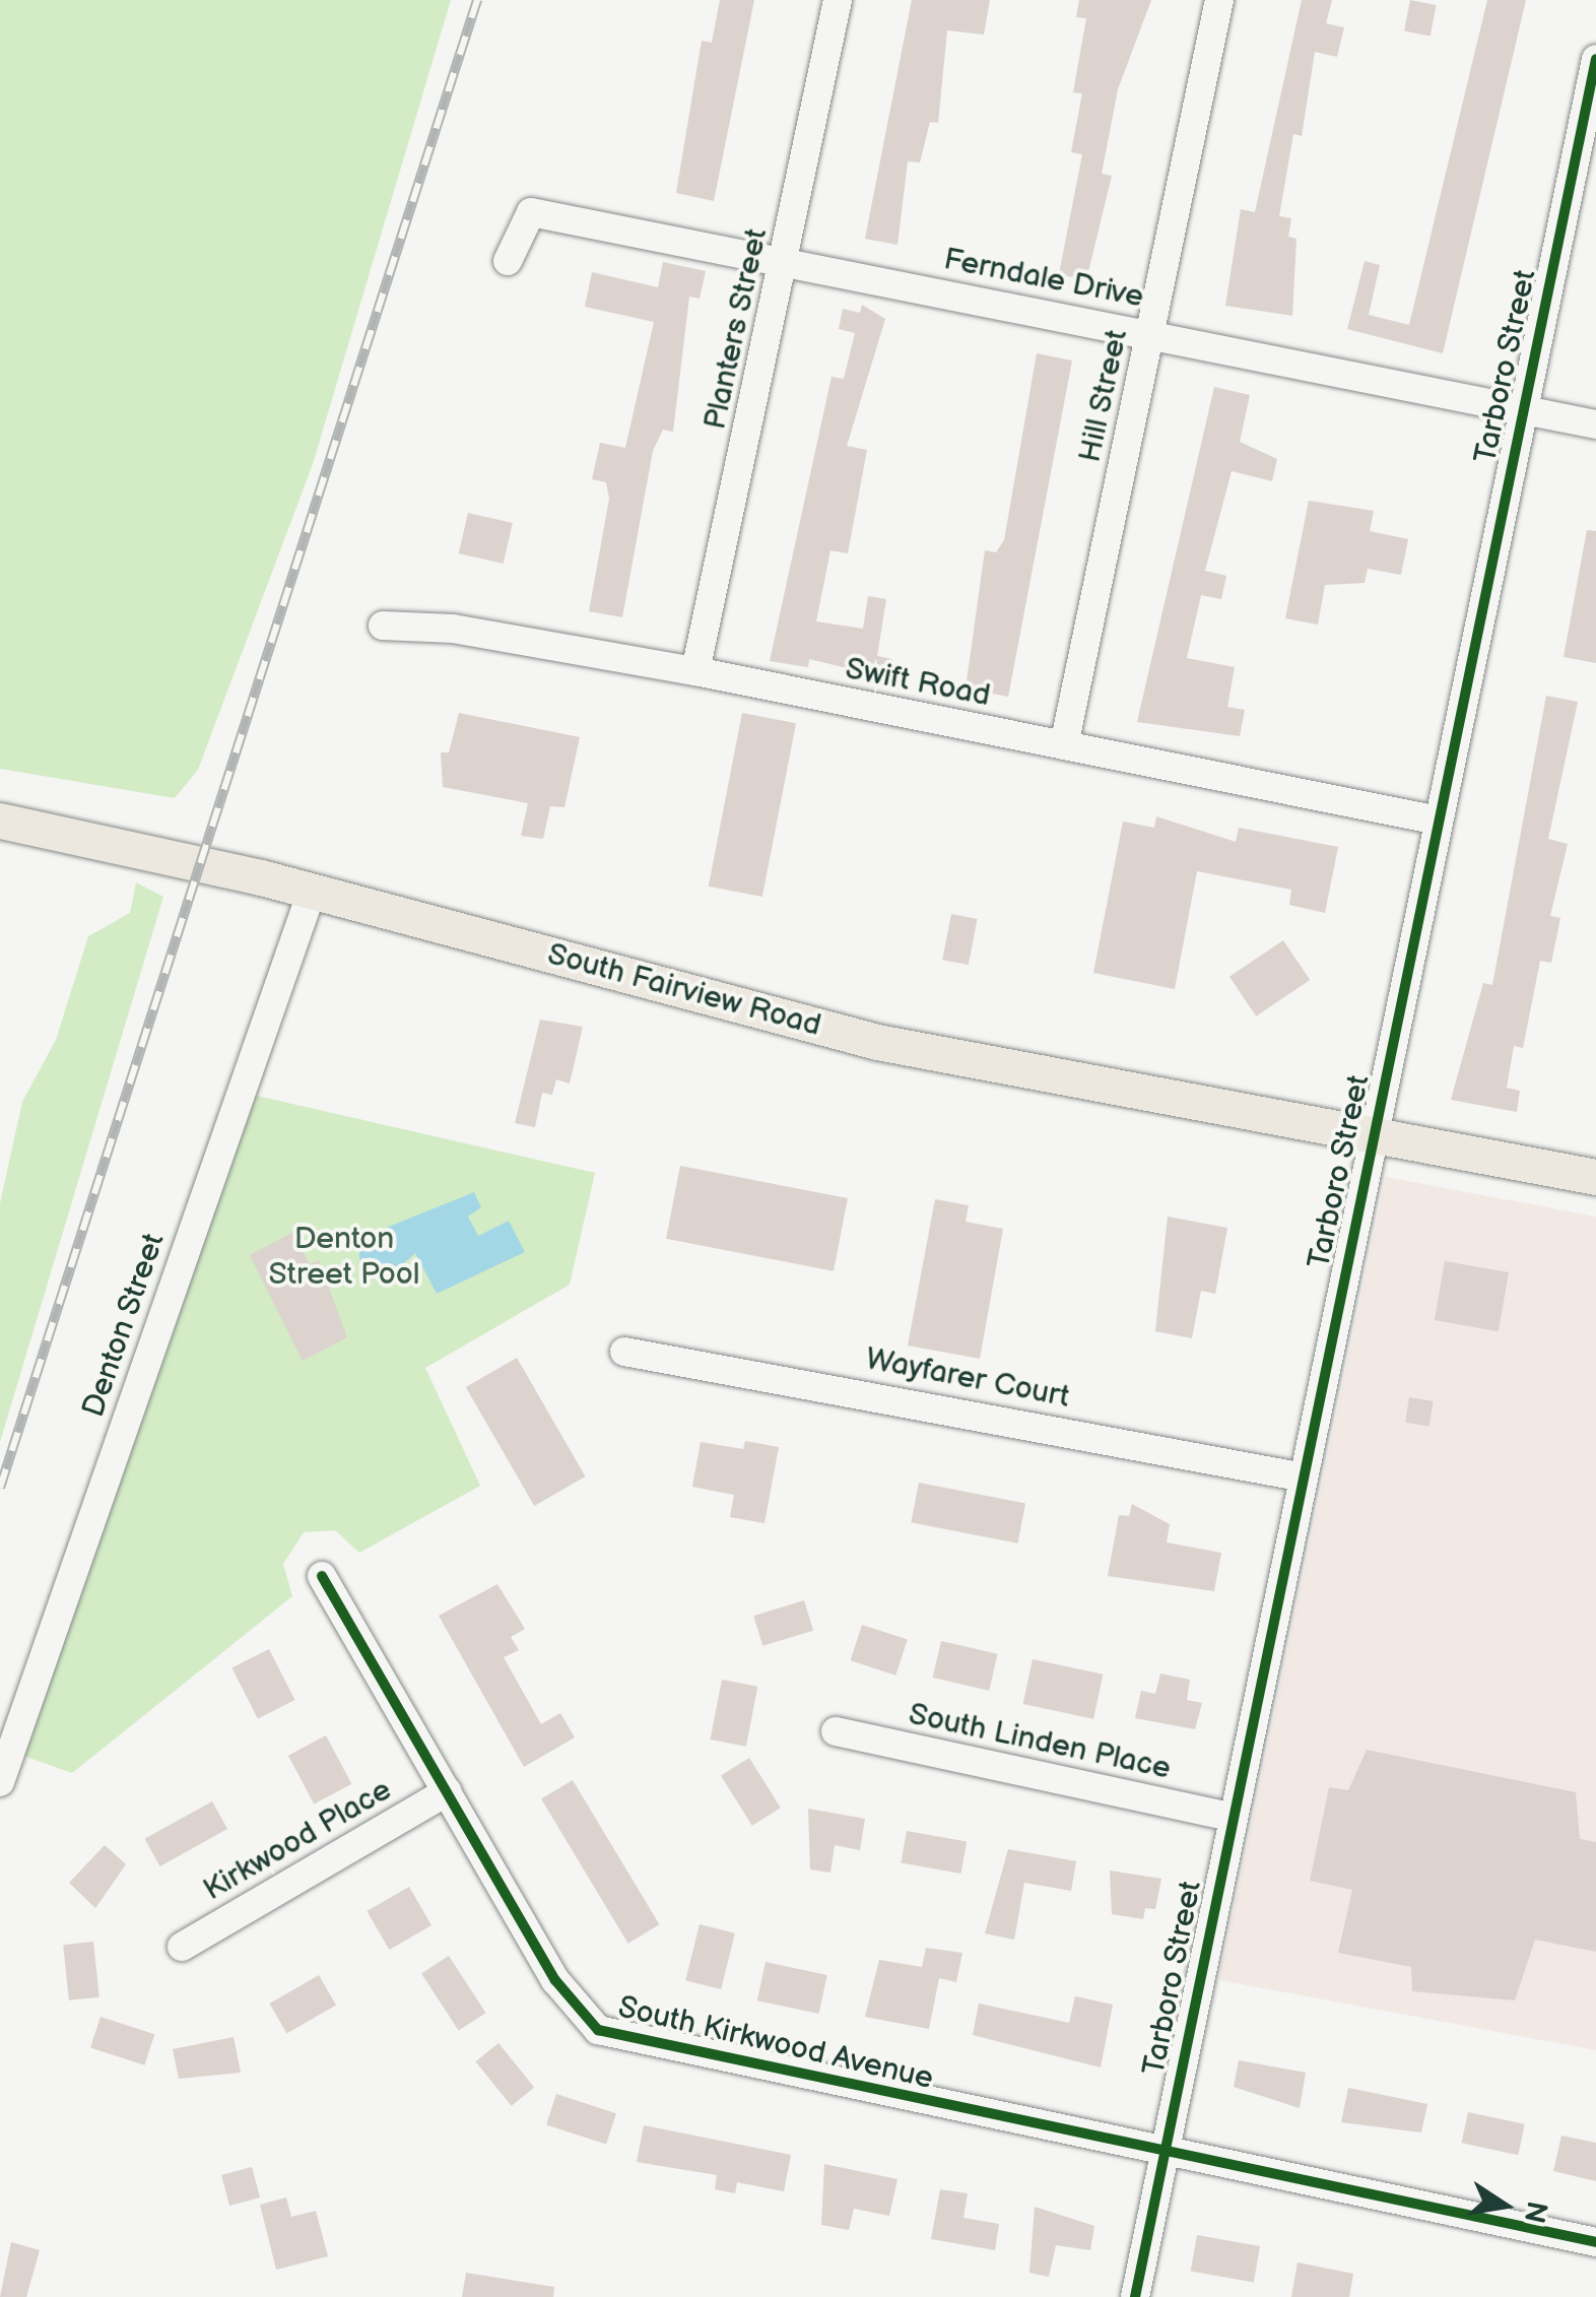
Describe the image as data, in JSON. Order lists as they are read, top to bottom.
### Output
{
  "streets": {
    "main road": ["South Fairview Road"],
    "street": [
      "Ferndale Drive",
      "Planters Street",
      "Tarboro Street",
      "Hill Street",
      "Swift Road",
      "Denton Street",
      "Wayfarer Court",
      "South Linden Place",
      "Kirkwood Place",
      "South Kirkwood Avenue"
    ]
  },
  "crossings": [
    ["Ferndale Drive", "Planters Street"],
    ["Ferndale Drive", "Tarboro Street"],
    ["Ferndale Drive", "Hill Street"],
    ["Planters Street", "Swift Road"],
    ["Tarboro Street", "Swift Road"],
    ["Tarboro Street", "South Fairview Road"],
    ["Tarboro Street", "Wayfarer Court"],
    ["Tarboro Street", "South Linden Place"],
    ["Tarboro Street", "South Kirkwood Avenue"],
    ["Hill Street", "Swift Road"],
    ["South Fairview Road", "Denton Street"],
    ["Kirkwood Place", "South Kirkwood Avenue"]
  ],
  "parks": ["Denton Street Pool"],
  "north": "right"
}
